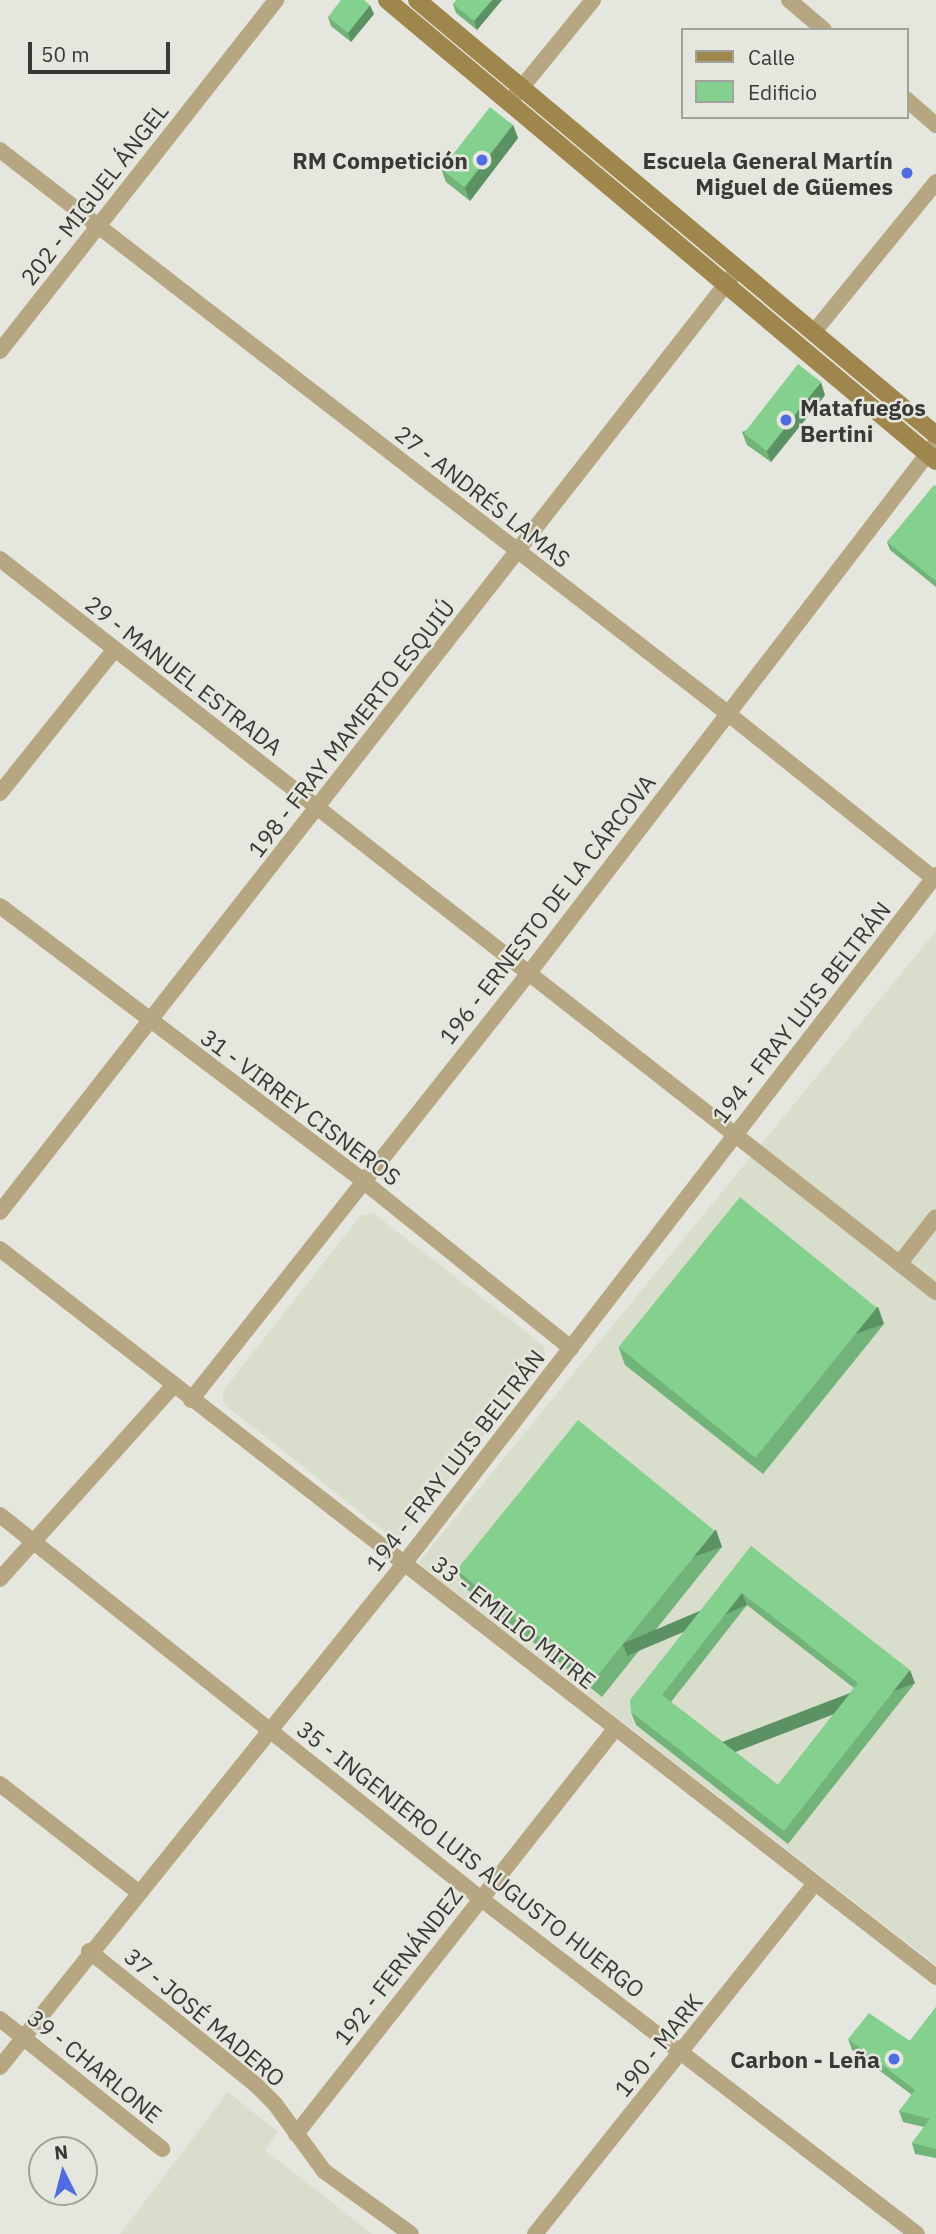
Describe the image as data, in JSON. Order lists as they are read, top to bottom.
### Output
{
  "streets": {
    "street": [
      "202 - MIGUEL ÁNGEL",
      "27 - ANDRÉS LAMAS",
      "29 - MANUEL ESTRADA",
      "198 - FRAY MAMERTO ESQUIÚ",
      "196 - ERNESTO DE LA CÁRCOVA",
      "194 - FRAY LUIS BELTRÁN",
      "31 - VIRREY CISNEROS",
      "33 - EMILIO MITRE",
      "35 - INGENIERO LUIS AUGUSTO HUERGO",
      "192 - FERNÁNDEZ",
      "37 - JOSÉ MADERO",
      "190 - MARK",
      "39 - CHARLONE"
    ]
  },
  "crossings": [
    ["202 - MIGUEL ÁNGEL", "27 - ANDRÉS LAMAS"],
    ["27 - ANDRÉS LAMAS", "198 - FRAY MAMERTO ESQUIÚ"],
    ["27 - ANDRÉS LAMAS", "196 - ERNESTO DE LA CÁRCOVA"],
    ["27 - ANDRÉS LAMAS", "194 - FRAY LUIS BELTRÁN"],
    ["29 - MANUEL ESTRADA", "198 - FRAY MAMERTO ESQUIÚ"],
    ["29 - MANUEL ESTRADA", "196 - ERNESTO DE LA CÁRCOVA"],
    ["29 - MANUEL ESTRADA", "194 - FRAY LUIS BELTRÁN"],
    ["198 - FRAY MAMERTO ESQUIÚ", "31 - VIRREY CISNEROS"],
    ["196 - ERNESTO DE LA CÁRCOVA", "31 - VIRREY CISNEROS"],
    ["196 - ERNESTO DE LA CÁRCOVA", "33 - EMILIO MITRE"],
    ["194 - FRAY LUIS BELTRÁN", "31 - VIRREY CISNEROS"],
    ["194 - FRAY LUIS BELTRÁN", "33 - EMILIO MITRE"],
    ["194 - FRAY LUIS BELTRÁN", "35 - INGENIERO LUIS AUGUSTO HUERGO"],
    ["194 - FRAY LUIS BELTRÁN", "37 - JOSÉ MADERO"],
    ["194 - FRAY LUIS BELTRÁN", "39 - CHARLONE"],
    ["33 - EMILIO MITRE", "192 - FERNÁNDEZ"],
    ["33 - EMILIO MITRE", "190 - MARK"],
    ["35 - INGENIERO LUIS AUGUSTO HUERGO", "192 - FERNÁNDEZ"],
    ["35 - INGENIERO LUIS AUGUSTO HUERGO", "190 - MARK"],
    ["192 - FERNÁNDEZ", "37 - JOSÉ MADERO"]
  ],
  "places": [
    "RM Competición",
    "Escuela General Martín Miguel de Güemes",
    "Matafuegos Bertini",
    "Carbon - Leña"
  ],
  "legend": ["Calle", "Edificio"],
  "scale_bar": "50 m",
  "north": "top"
}
